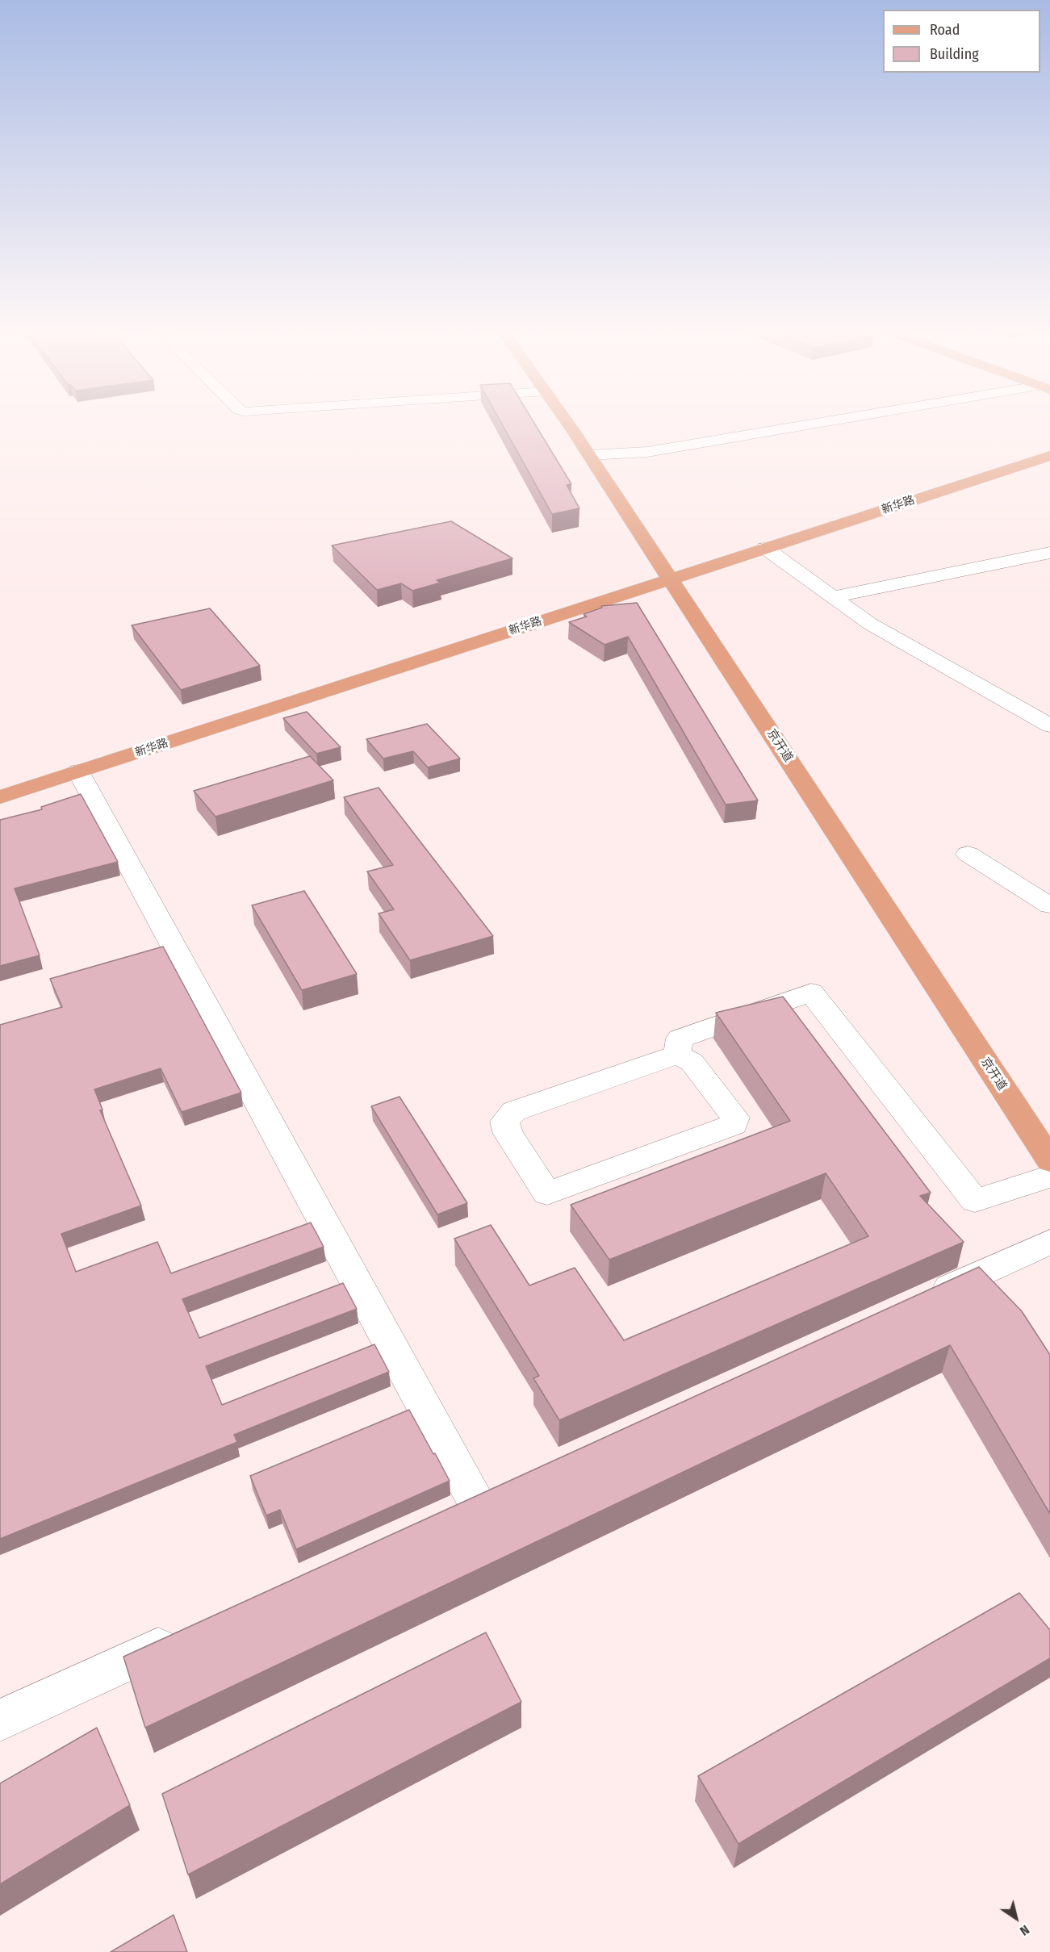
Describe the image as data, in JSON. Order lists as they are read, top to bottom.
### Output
{
  "streets": {
    "main road": ["新华路", "京开道"]
  },
  "crossings": [
    ["新华路", "京开道"]
  ],
  "legend": ["Road", "Building"],
  "north": "bottom right"
}
